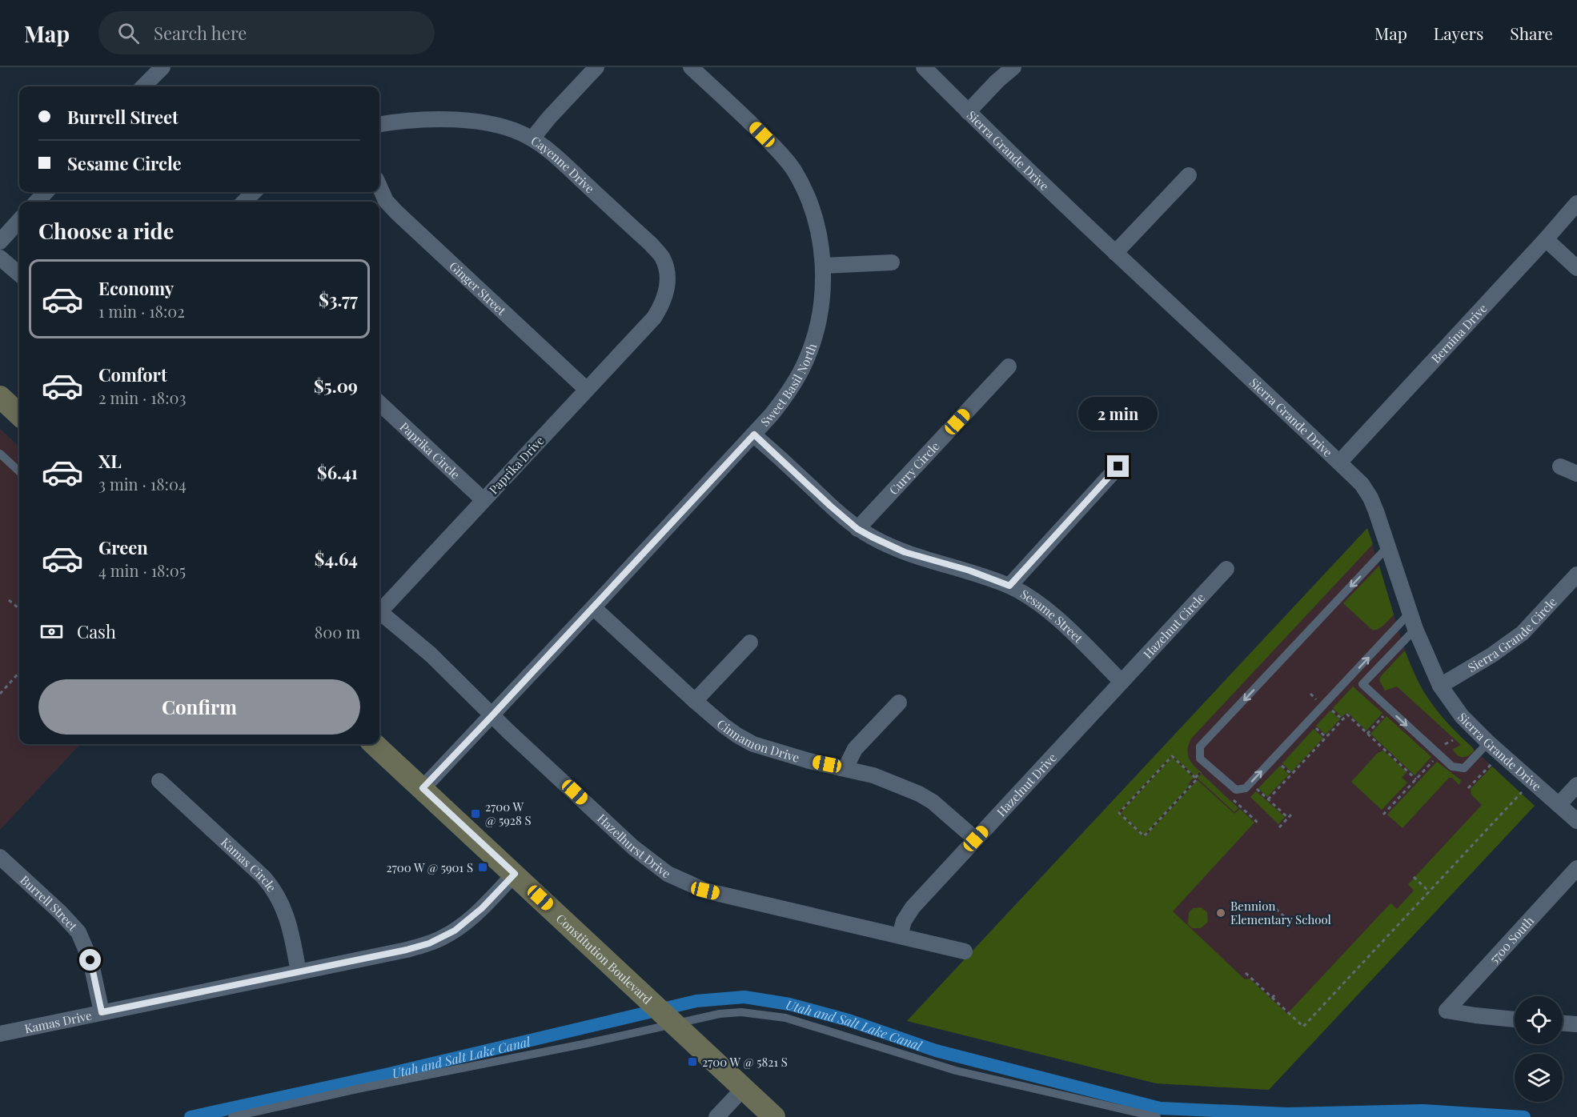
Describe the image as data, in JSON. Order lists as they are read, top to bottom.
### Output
{
  "streets": {
    "main road": ["Constitution Boulevard"],
    "street": [
      "Sierra Grande Drive",
      "Cayenne Drive",
      "Ginger Street",
      "Bernina Drive",
      "Sweet Basil North",
      "Paprika Circle",
      "Paprika Drive",
      "Curry Circle",
      "Sesame Street",
      "Hazelnut Circle",
      "Sierra Grande Circle",
      "Cinnamon Drive",
      "Hazelnut Drive",
      "Hazelhurst Drive",
      "Kamas Circle",
      "Burrell Street",
      "5700 South",
      "Kamas Drive"
    ]
  },
  "crossings": [
    ["Sierra Grande Drive", "Bernina Drive"],
    ["Sierra Grande Drive", "Sierra Grande Circle"],
    ["Cayenne Drive", "Paprika Drive"],
    ["Ginger Street", "Paprika Drive"],
    ["Sweet Basil North", "Sesame Street"],
    ["Sweet Basil North", "Cinnamon Drive"],
    ["Sweet Basil North", "Hazelhurst Drive"],
    ["Sweet Basil North", "Constitution Boulevard"],
    ["Paprika Circle", "Paprika Drive"],
    ["Curry Circle", "Sesame Street"],
    ["Sesame Street", "Hazelnut Circle"],
    ["Sesame Street", "Hazelnut Drive"],
    ["Hazelnut Circle", "Hazelnut Drive"],
    ["Cinnamon Drive", "Hazelnut Drive"],
    ["Hazelnut Drive", "Hazelhurst Drive"],
    ["Kamas Circle", "Kamas Drive"],
    ["Burrell Street", "Kamas Drive"],
    ["Constitution Boulevard", "Kamas Drive"]
  ],
  "water": ["Utah and Salt Lake Canal"],
  "places": {
    "transit": ["2700 W @ 5928 S", "2700 W @ 5901 S", "2700 W @ 5821 S"],
    "other": ["Bennion Elementary School"]
  },
  "page": {
    "header": "Map",
    "search": "Search here",
    "nav": ["Map", "Layers", "Share"],
    "banner": ["Burrell Street", "Sesame Circle"],
    "heading": "Choose a ride",
    "list": [
      {
        "name": "Economy",
        "note": "1 min · 18:02",
        "value": "$3.77"
      },
      {
        "name": "Comfort",
        "note": "2 min · 18:03",
        "value": "$5.09"
      },
      {
        "name": "XL",
        "note": "3 min · 18:04",
        "value": "$6.41"
      },
      {
        "name": "Green",
        "note": "4 min · 18:05",
        "value": "$4.64"
      }
    ],
    "bubble": "2 min",
    "pay": ["Cash", "800 m"],
    "buttons": "Confirm"
  }
}
